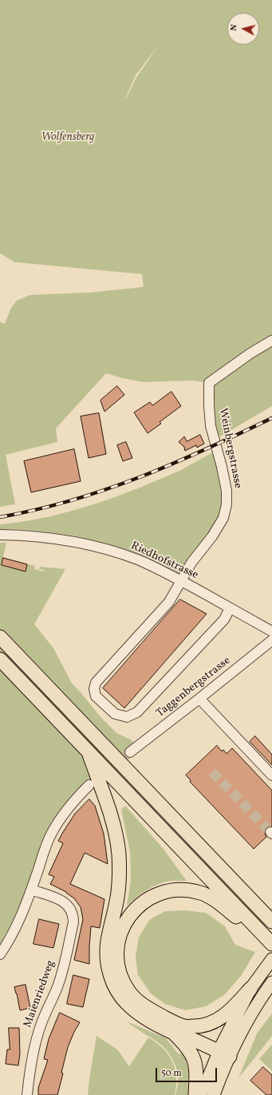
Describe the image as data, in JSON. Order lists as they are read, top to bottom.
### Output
{
  "streets": {
    "street": [
      "Weinbergstrasse",
      "Riedhofstrasse",
      "Taggenbergstrasse",
      "Maienriedweg"
    ]
  },
  "crossings": [
    ["Weinbergstrasse", "Riedhofstrasse"]
  ],
  "parks": ["Wolfensberg"],
  "scale_bar": "50 m",
  "north": "left"
}
